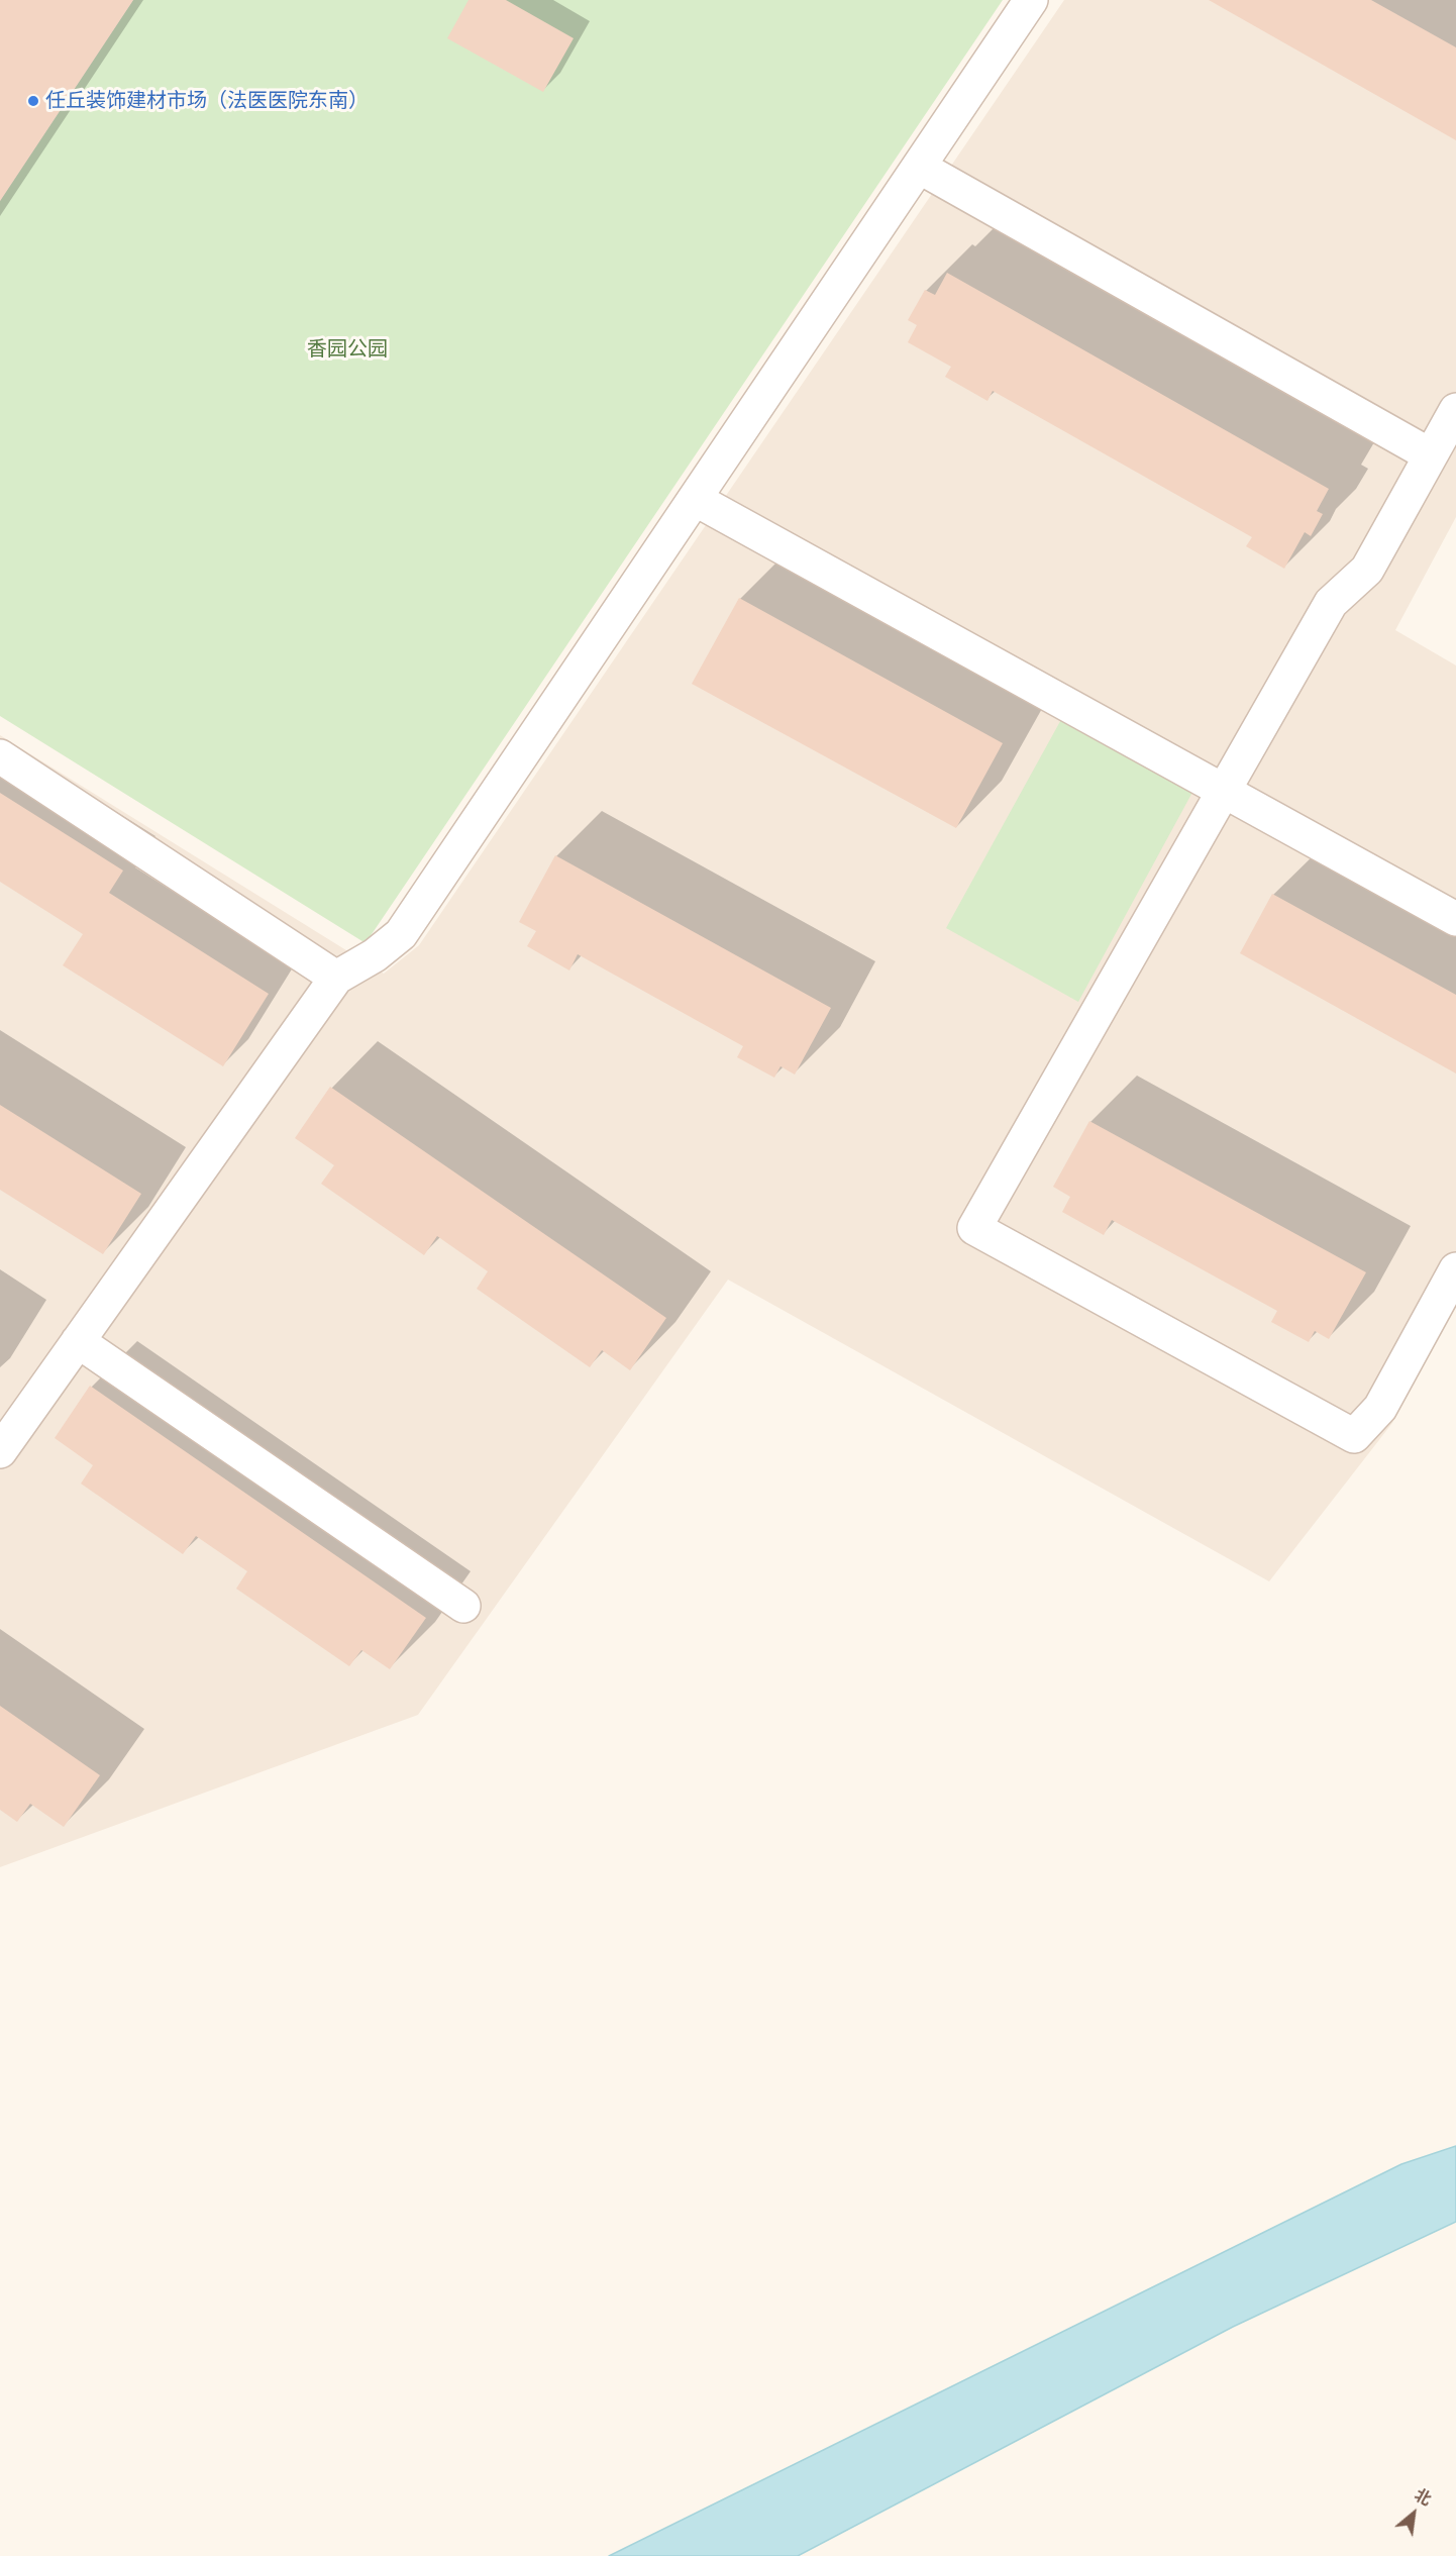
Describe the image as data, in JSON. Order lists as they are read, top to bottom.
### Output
{
  "parks": ["香园公园"],
  "places": ["任丘装饰建材市场（法医医院东南）"],
  "north": "top right"
}
